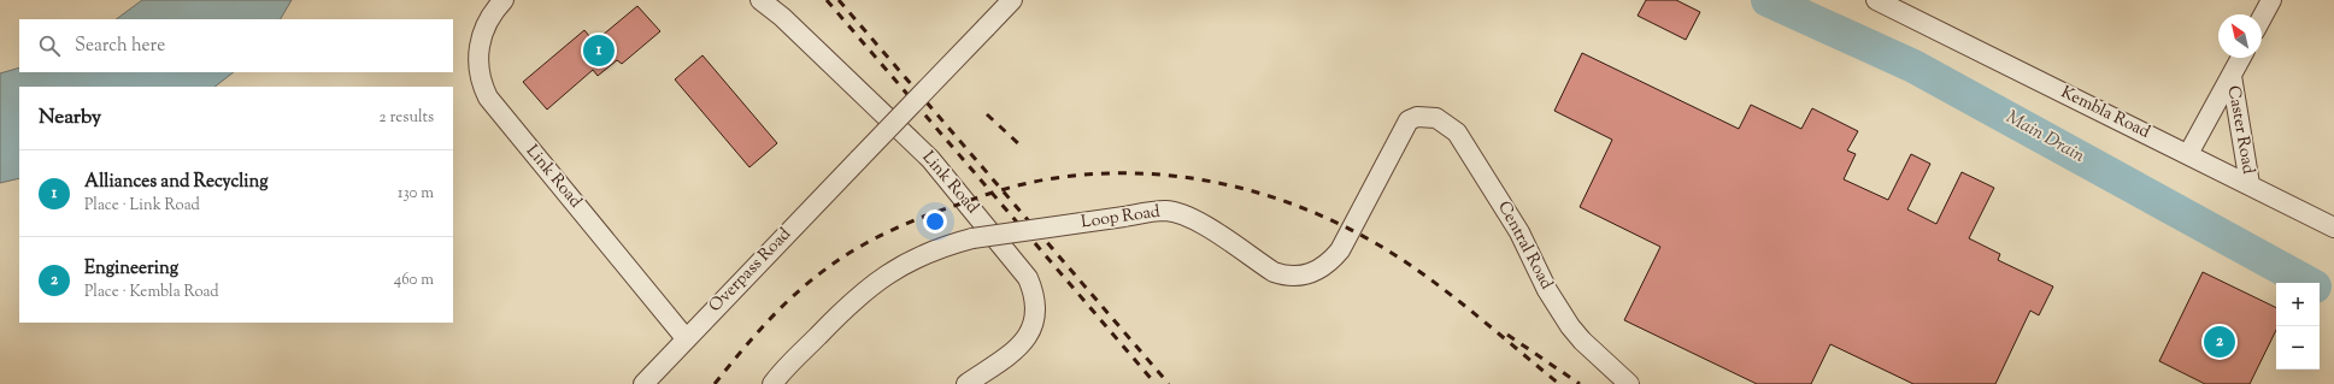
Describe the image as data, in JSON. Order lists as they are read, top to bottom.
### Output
{
  "streets": {
    "street": [
      "Kembla Road",
      "Caster Road",
      "Link Road",
      "Loop Road",
      "Central Road",
      "Overpass Road"
    ]
  },
  "crossings": [
    ["Kembla Road", "Caster Road"],
    ["Link Road", "Overpass Road"],
    ["Loop Road", "Central Road"]
  ],
  "water": ["Main Drain"],
  "north": "top left",
  "page": {
    "search": "Search here",
    "pins": ["1", "2"],
    "heading": ["Nearby", "2 results"],
    "list": [
      {
        "mark": "1",
        "name": "Alliances and Recycling",
        "note": "Place · Link Road",
        "value": "130 m"
      },
      {
        "mark": "2",
        "name": "Engineering",
        "note": "Place · Kembla Road",
        "value": "460 m"
      }
    ],
    "map_buttons": ["+", "−"]
  }
}
